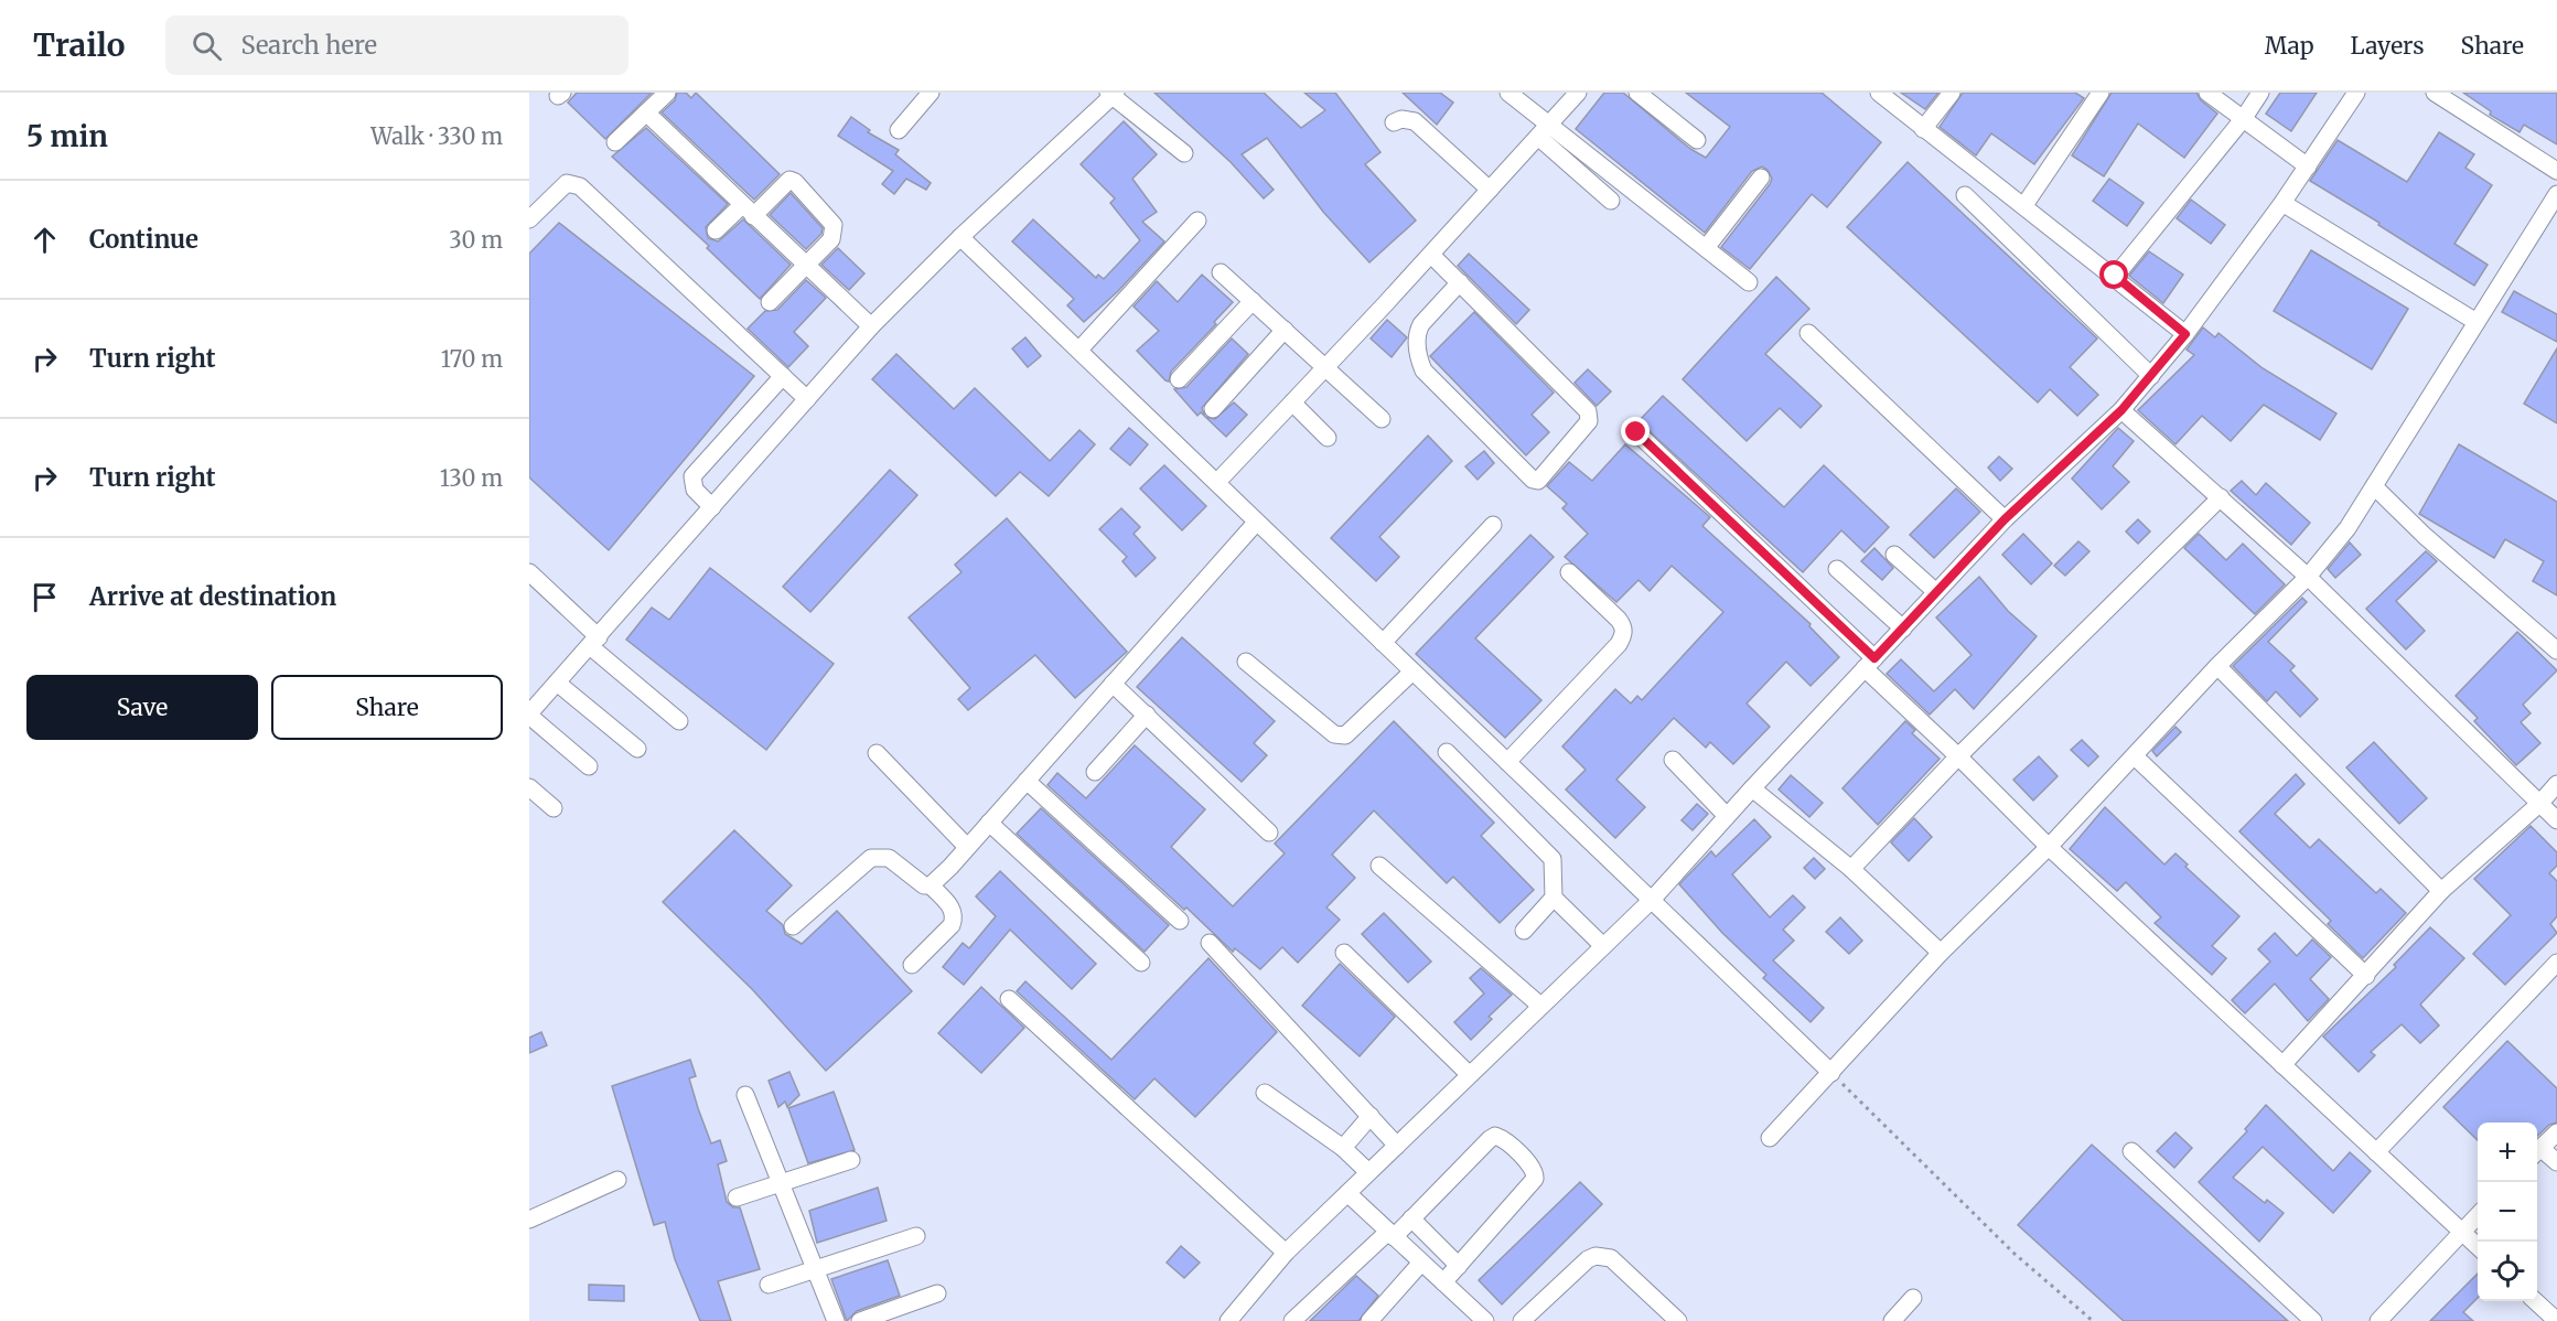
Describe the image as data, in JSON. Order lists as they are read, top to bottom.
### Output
{
  "page": {
    "header": "Trailo",
    "search": "Search here",
    "nav": ["Map", "Layers", "Share"],
    "heading": ["5 min", "Walk · 330 m"],
    "list": [
      ["Continue", "30 m"],
      ["Turn right", "170 m"],
      ["Turn right", "130 m"],
      "Arrive at destination"
    ],
    "buttons": ["Save", "Share"],
    "map_buttons": ["+", "−"]
  }
}
